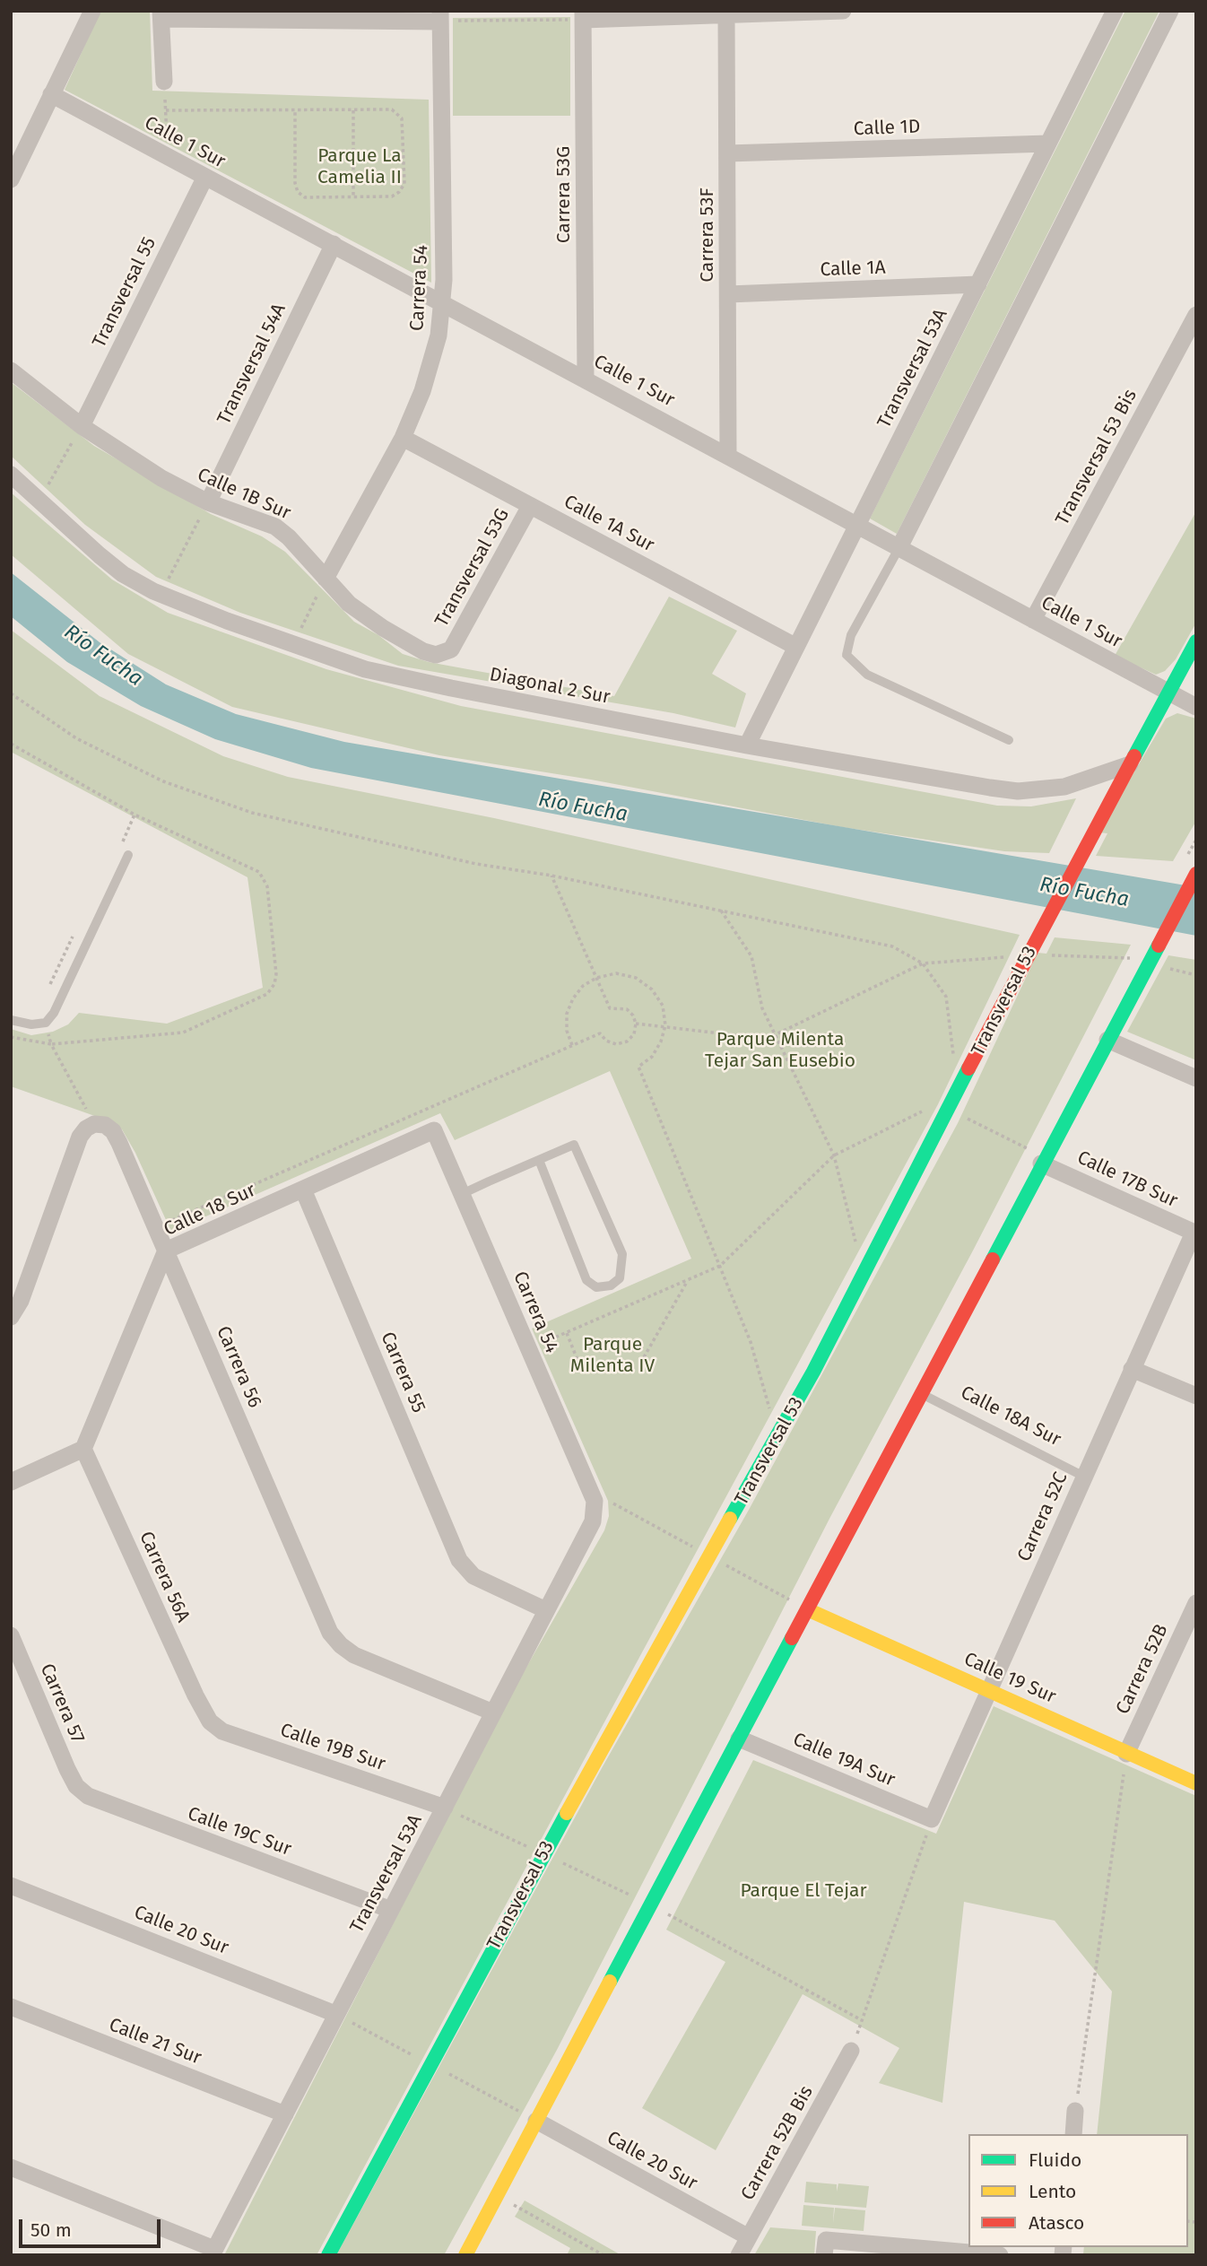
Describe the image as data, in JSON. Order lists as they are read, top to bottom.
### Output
{
  "streets": {
    "street": [
      "Calle 1D",
      "Calle 1 Sur",
      "Carrera 53G",
      "Carrera 53F",
      "Calle 1A",
      "Carrera 54",
      "Transversal 55",
      "Transversal 54A",
      "Transversal 53A",
      "Transversal 53 Bis",
      "Calle 1B Sur",
      "Calle 1A Sur",
      "Transversal 53G",
      "Diagonal 2 Sur",
      "Transversal 53",
      "Calle 17B Sur",
      "Calle 18 Sur",
      "Carrera 56",
      "Carrera 55",
      "Carrera 52C",
      "Carrera 56A",
      "Carrera 52B",
      "Calle 19 Sur",
      "Carrera 57",
      "Calle 19B Sur",
      "Calle 19A Sur",
      "Calle 19C Sur",
      "Calle 20 Sur",
      "Calle 21 Sur",
      "Carrera 52B Bis"
    ],
    "lane": ["Calle 18A Sur"]
  },
  "crossings": [
    ["Calle 1D", "Carrera 53F"],
    ["Calle 1D", "Transversal 53A"],
    ["Calle 1 Sur", "Carrera 53G"],
    ["Calle 1 Sur", "Carrera 53F"],
    ["Calle 1 Sur", "Carrera 54"],
    ["Calle 1 Sur", "Transversal 55"],
    ["Calle 1 Sur", "Transversal 54A"],
    ["Calle 1 Sur", "Transversal 53A"],
    ["Calle 1 Sur", "Transversal 53 Bis"],
    ["Calle 1 Sur", "Transversal 53"],
    ["Carrera 53F", "Calle 1A"],
    ["Calle 1A", "Transversal 53A"],
    ["Carrera 54", "Transversal 53A"],
    ["Carrera 54", "Calle 1B Sur"],
    ["Carrera 54", "Calle 1A Sur"],
    ["Carrera 54", "Calle 18 Sur"],
    ["Transversal 55", "Calle 1B Sur"],
    ["Transversal 54A", "Calle 1B Sur"],
    ["Transversal 53A", "Calle 1A Sur"],
    ["Transversal 53A", "Diagonal 2 Sur"],
    ["Transversal 53A", "Carrera 56"],
    ["Transversal 53A", "Carrera 55"],
    ["Transversal 53A", "Calle 19B Sur"],
    ["Transversal 53A", "Calle 19C Sur"],
    ["Transversal 53A", "Calle 20 Sur"],
    ["Transversal 53A", "Calle 21 Sur"],
    ["Calle 1B Sur", "Transversal 53G"],
    ["Calle 1A Sur", "Transversal 53G"],
    ["Diagonal 2 Sur", "Transversal 53"],
    ["Calle 17B Sur", "Carrera 52C"],
    ["Calle 18 Sur", "Carrera 56"],
    ["Calle 18 Sur", "Carrera 55"],
    ["Calle 18 Sur", "Carrera 56A"],
    ["Calle 18A Sur", "Carrera 52C"],
    ["Carrera 52C", "Calle 19 Sur"],
    ["Carrera 52C", "Calle 19A Sur"],
    ["Carrera 56A", "Calle 19B Sur"],
    ["Carrera 52B", "Calle 19 Sur"],
    ["Carrera 57", "Calle 19C Sur"],
    ["Calle 20 Sur", "Carrera 52B Bis"]
  ],
  "water": ["Río Fucha"],
  "parks": [
    "Parque La Camelia II",
    "Parque Milenta Tejar San Eusebio",
    "Parque Milenta IV",
    "Parque El Tejar"
  ],
  "legend": ["Fluido", "Lento", "Atasco"],
  "scale_bar": "50 m"
}
